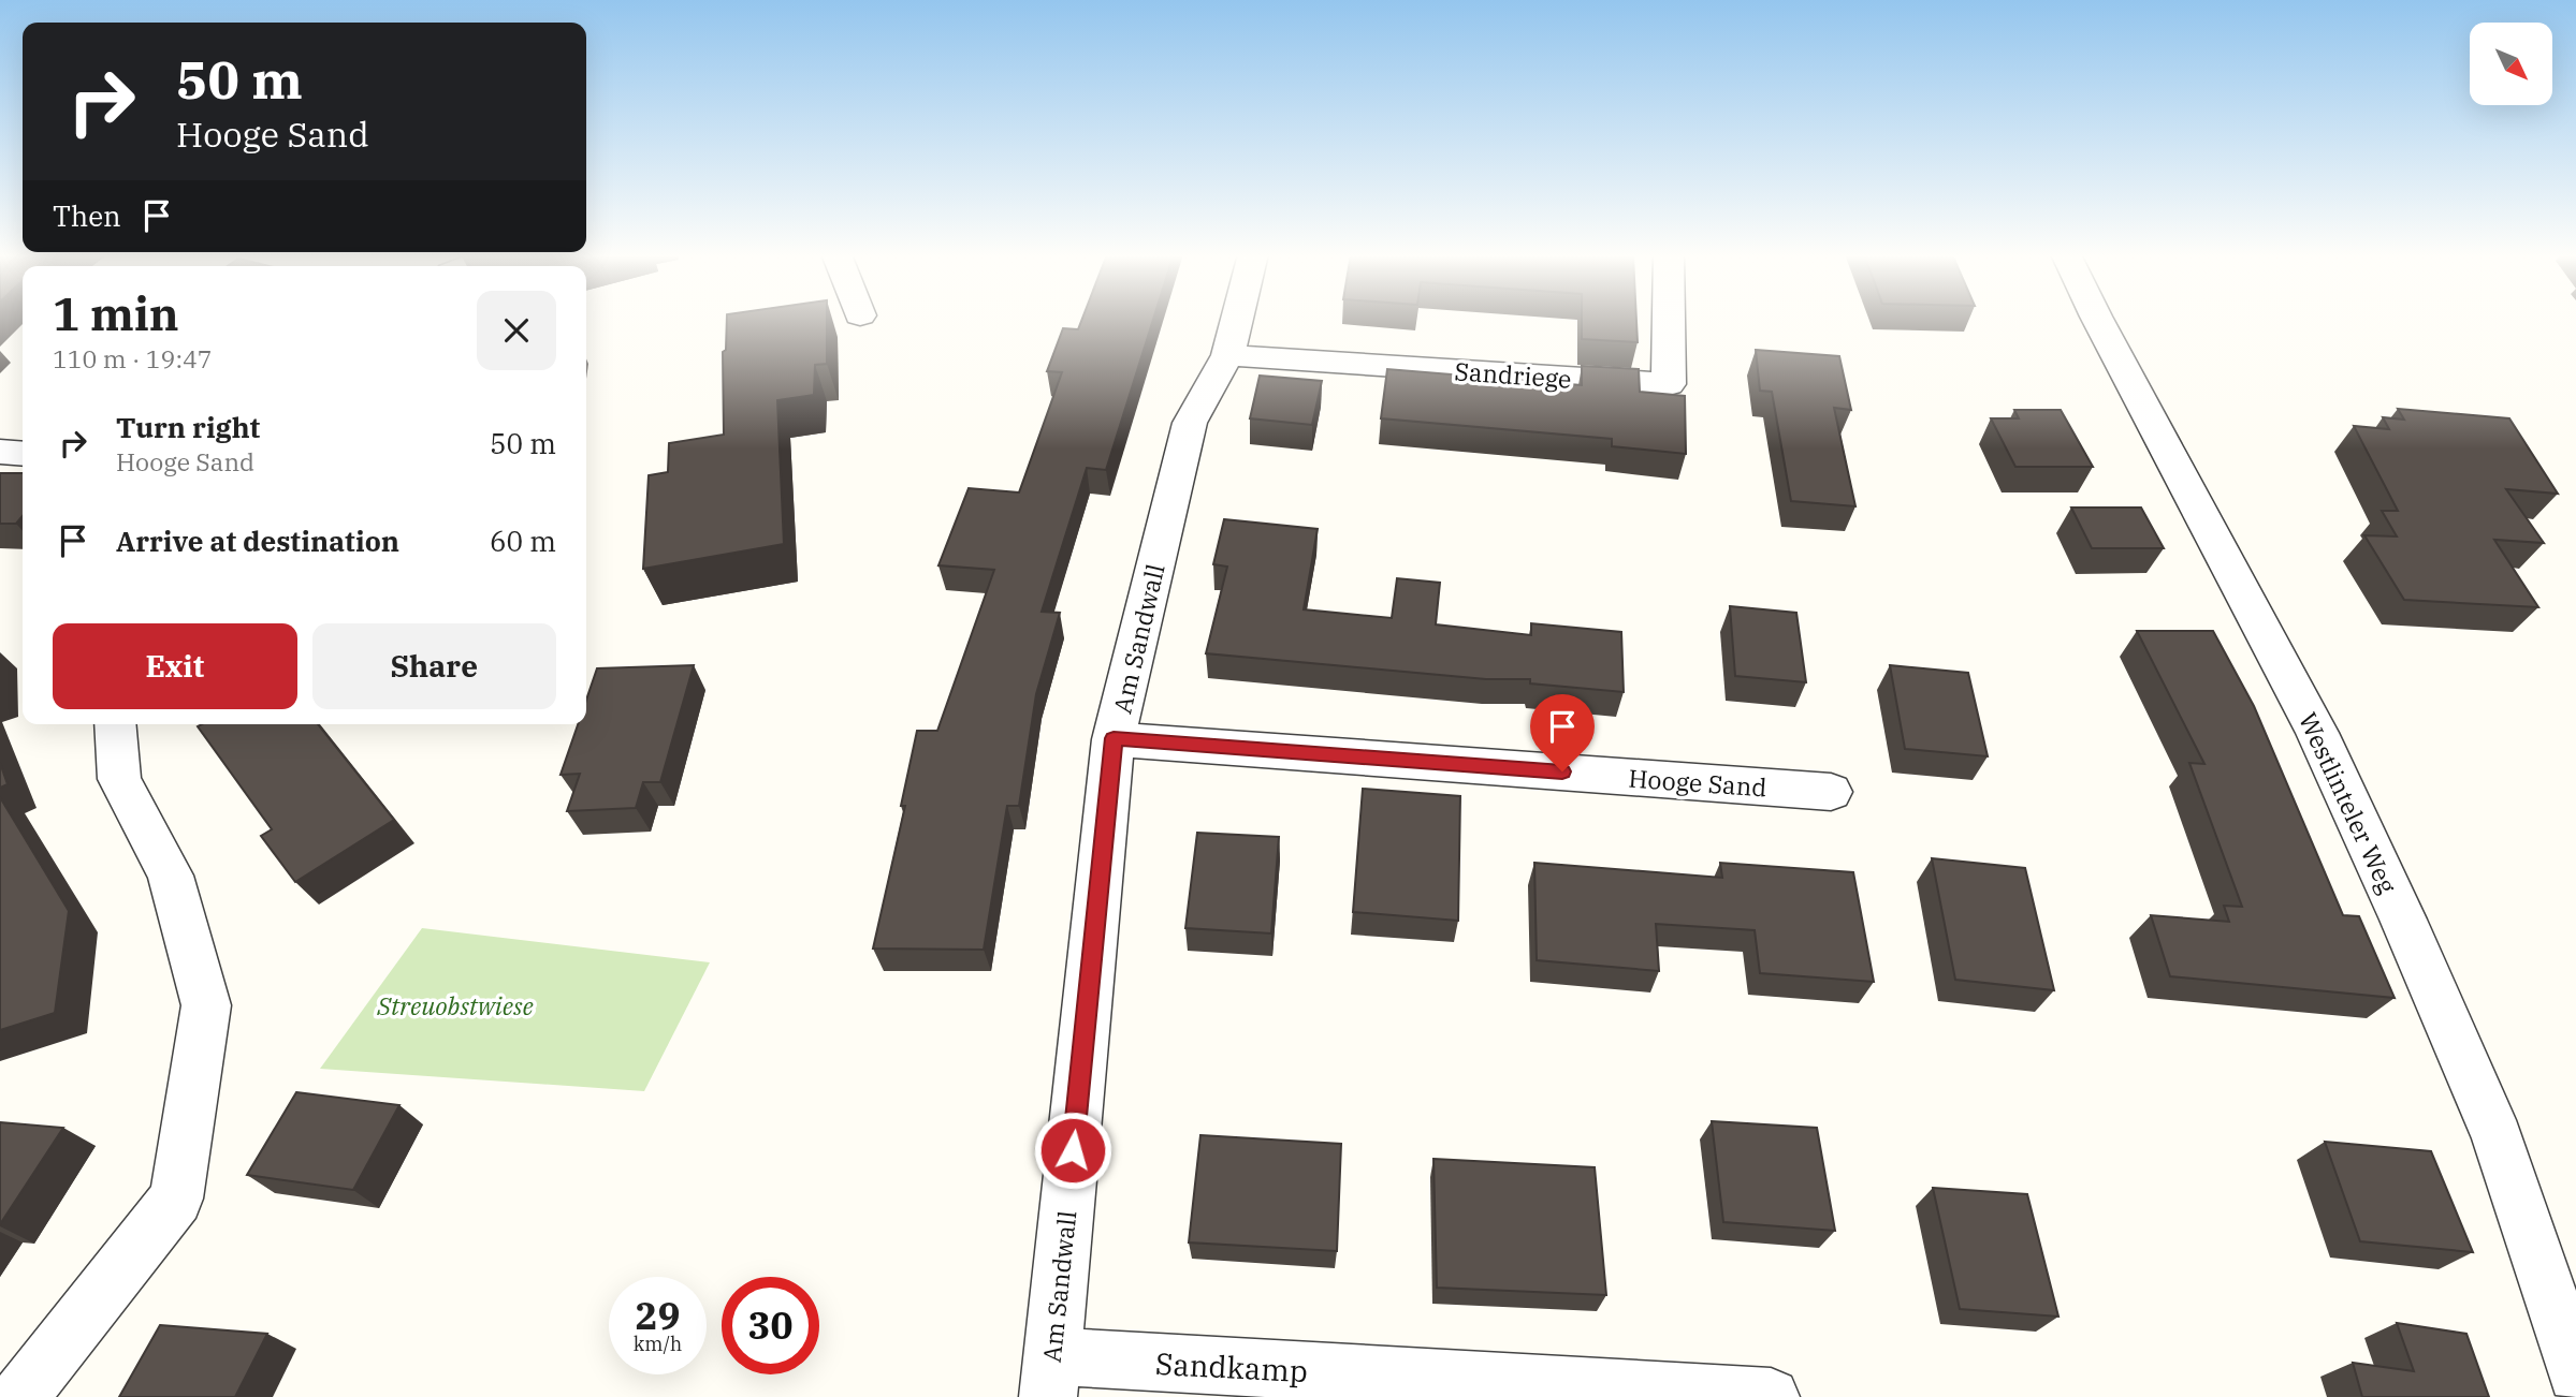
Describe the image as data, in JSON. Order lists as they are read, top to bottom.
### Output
{
  "streets": {
    "street": [
      "Sandriege",
      "Am Sandwall",
      "Hooge Sand",
      "Westlinteler Weg",
      "Sandkamp"
    ]
  },
  "crossings": [
    ["Sandriege", "Am Sandwall"],
    ["Am Sandwall", "Hooge Sand"],
    ["Am Sandwall", "Sandkamp"]
  ],
  "parks": ["Streuobstwiese"],
  "north": "bottom right",
  "page": {
    "turn": ["50 m", "Hooge Sand"],
    "then": "Then",
    "heading": ["1 min", "110 m · 19:47"],
    "list": [
      {
        "name": "Turn right",
        "note": "Hooge Sand",
        "value": "50 m"
      },
      {
        "name": "Arrive at destination",
        "value": "60 m"
      }
    ],
    "buttons": ["Exit", "Share"],
    "speed": "29 km/h",
    "limit": "30"
  }
}
